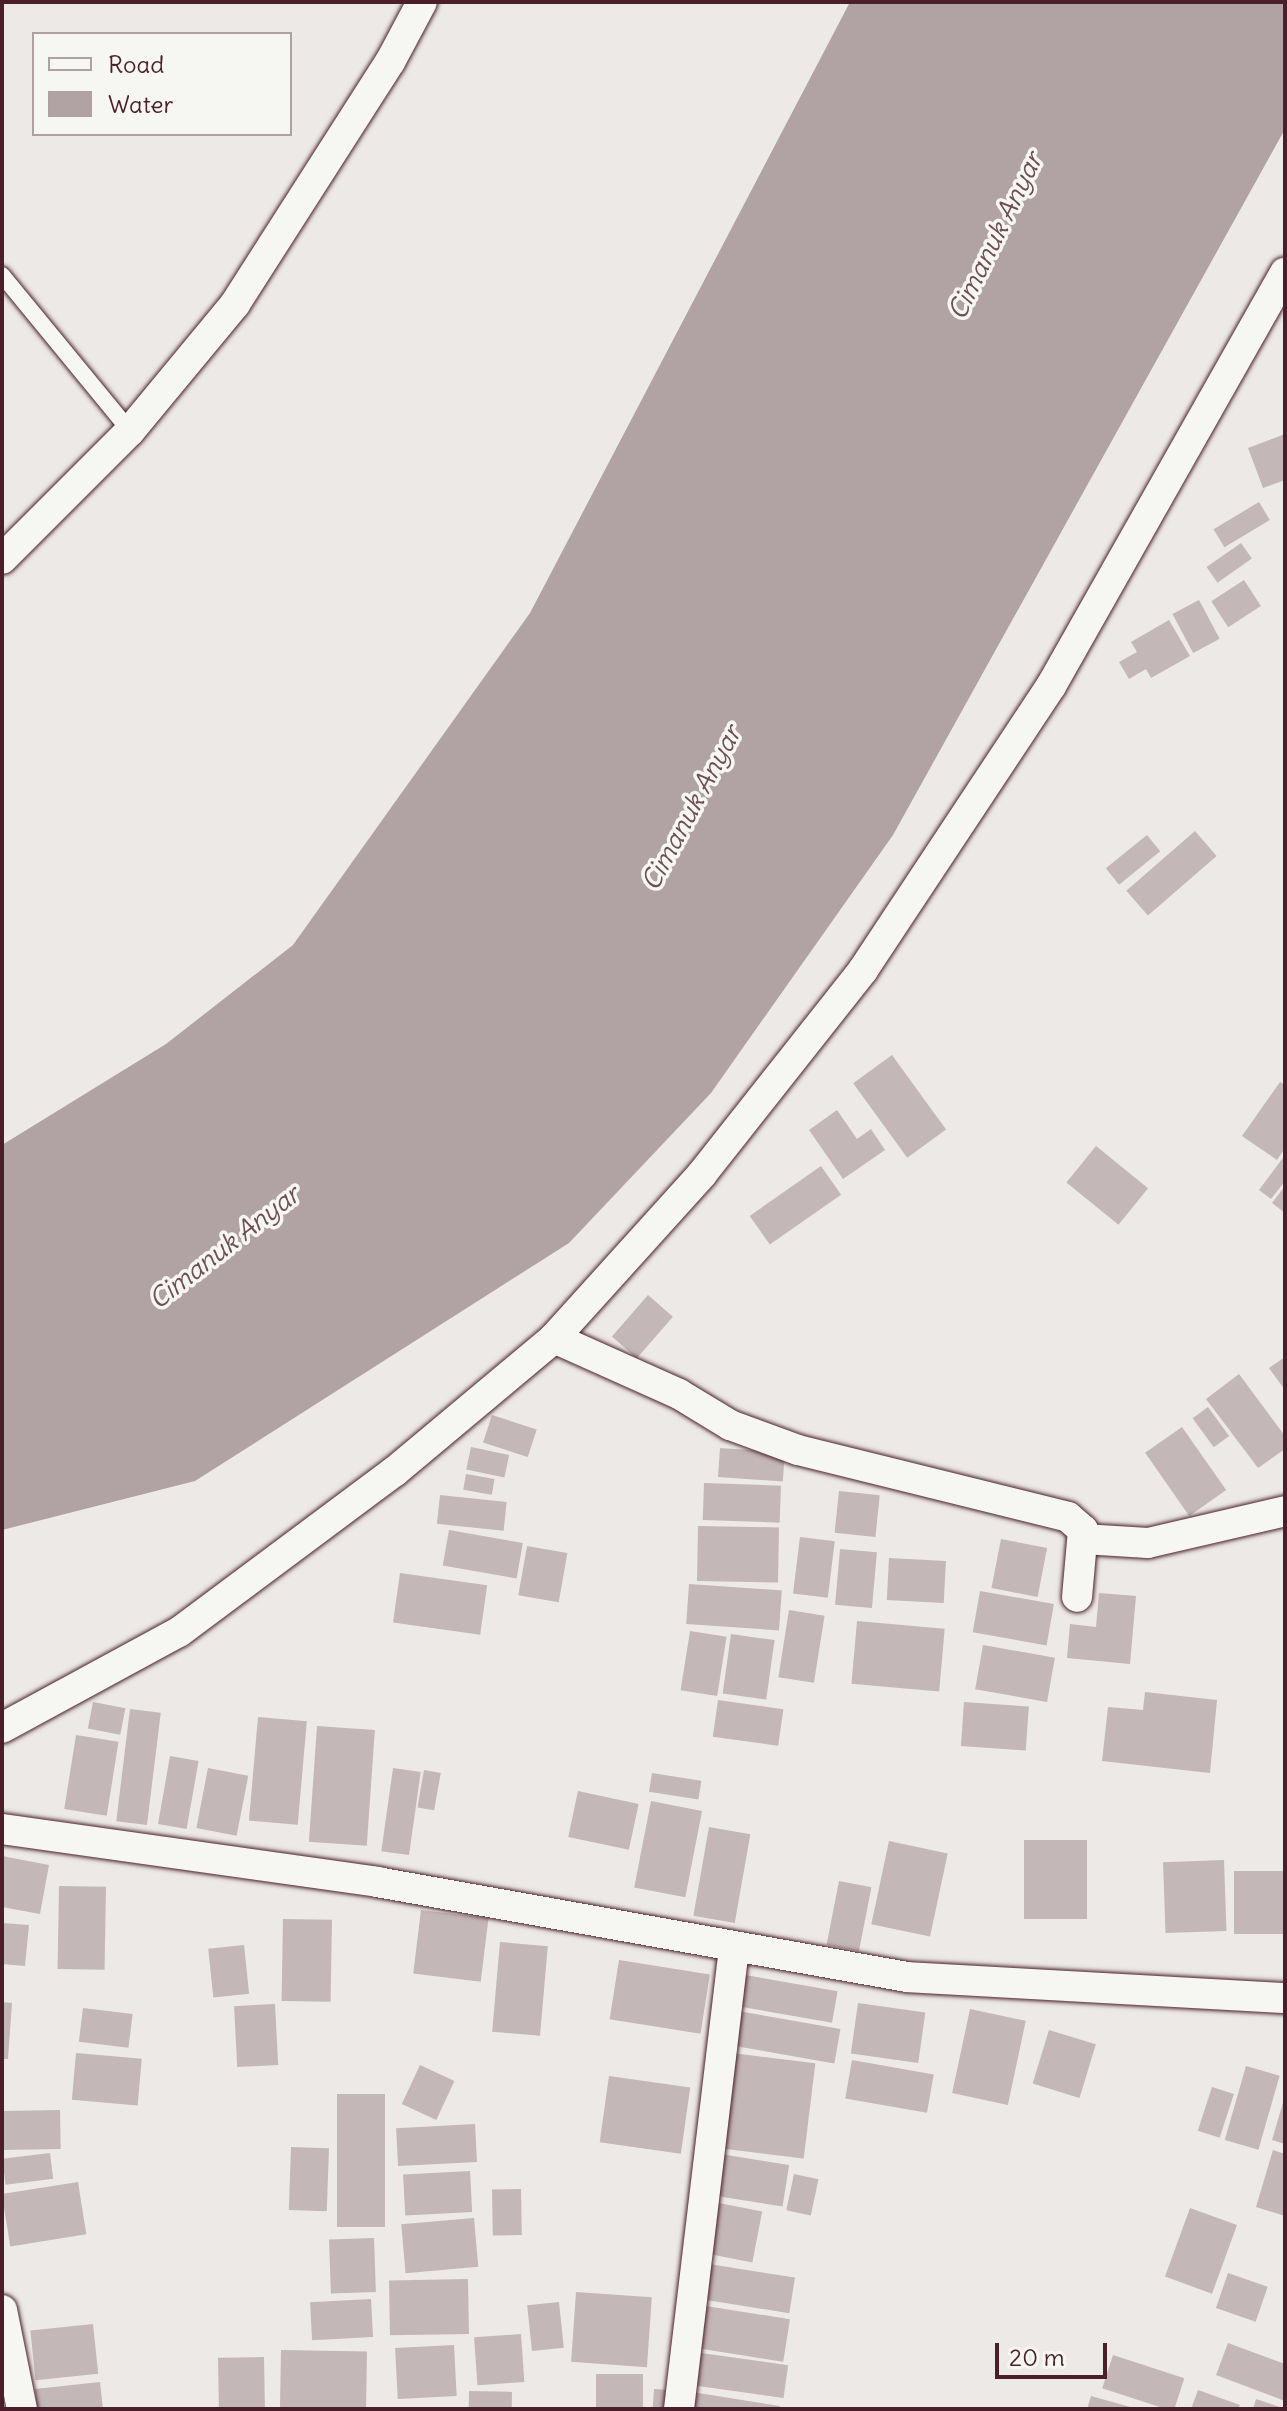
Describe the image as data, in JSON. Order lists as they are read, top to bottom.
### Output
{
  "water": ["Cimanuk Anyar"],
  "legend": ["Road", "Water"],
  "scale_bar": "20 m"
}
